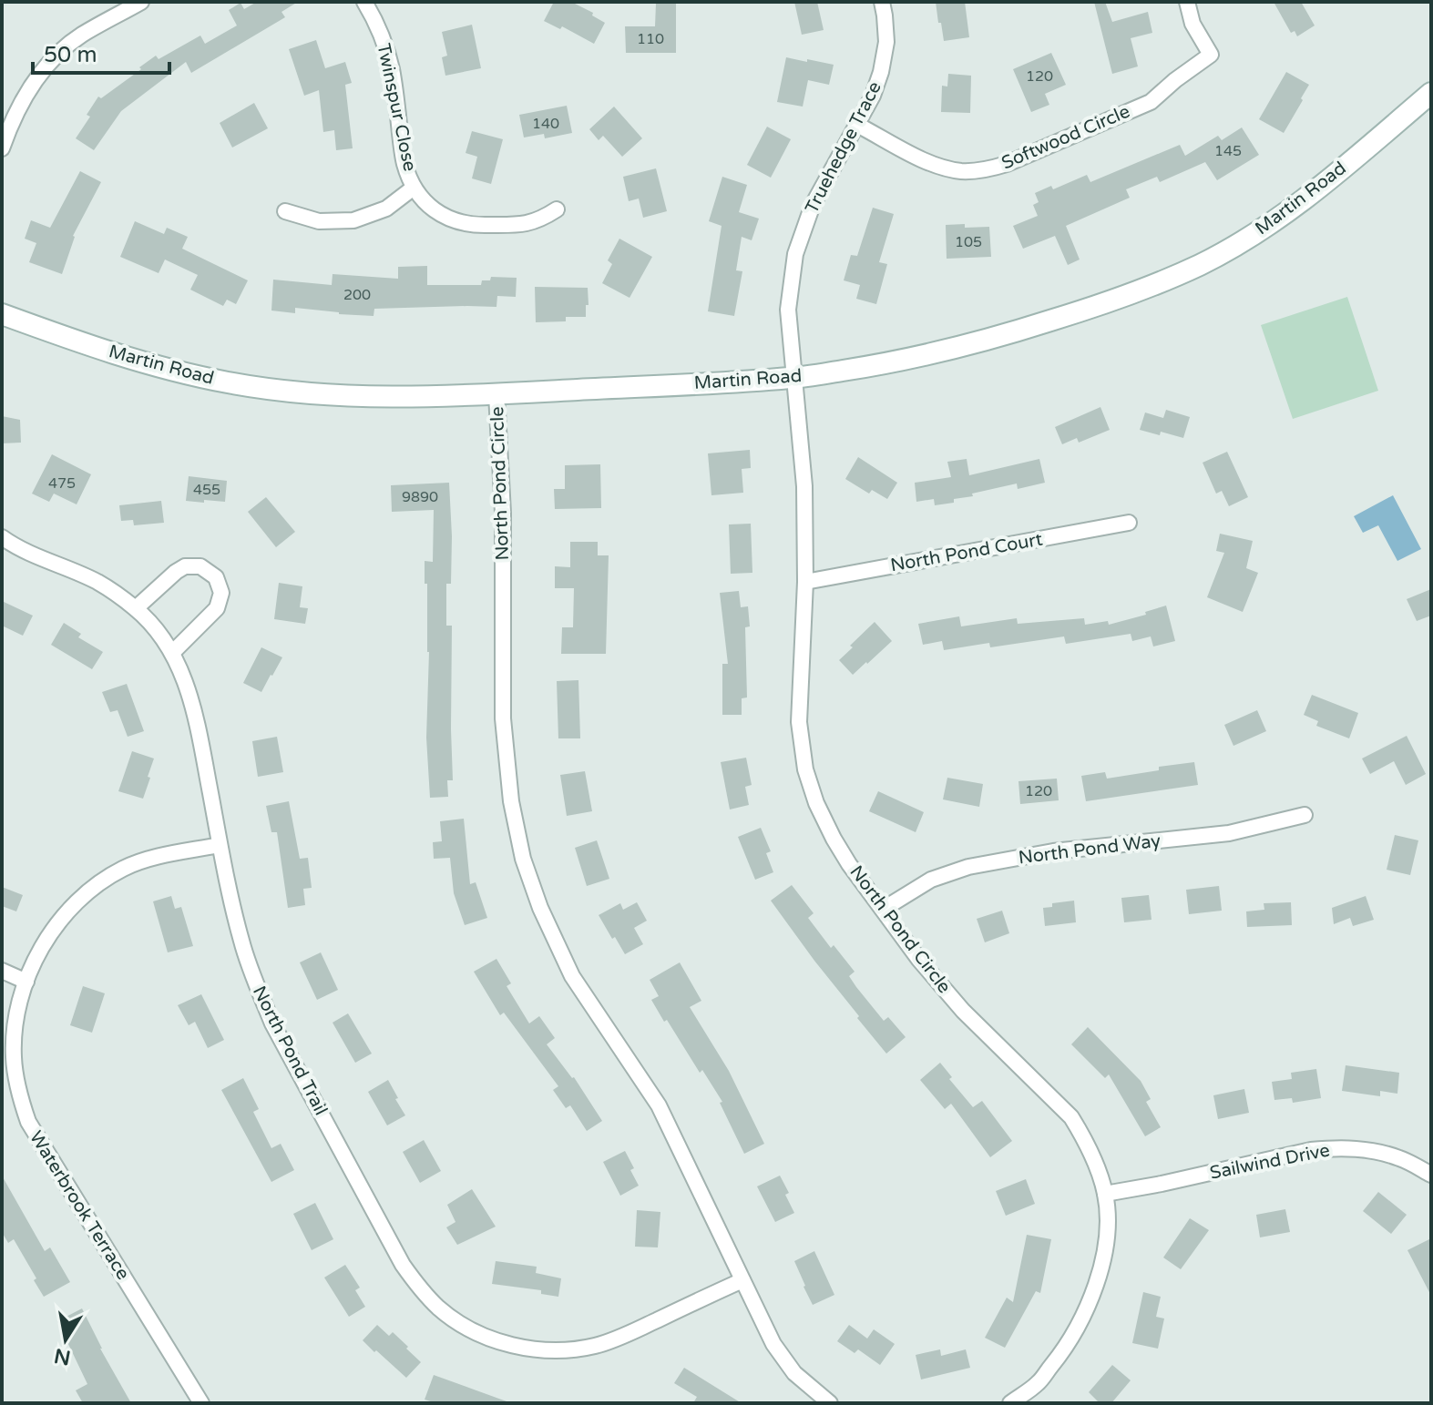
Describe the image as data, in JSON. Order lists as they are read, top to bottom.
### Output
{
  "streets": {
    "street": [
      "Twinspur Close",
      "Softwood Circle",
      "Truehedge Trace",
      "Martin Road",
      "North Pond Circle",
      "North Pond Court",
      "North Pond Way",
      "North Pond Trail",
      "Sailwind Drive",
      "Waterbrook Terrace"
    ]
  },
  "crossings": [
    ["Softwood Circle", "Truehedge Trace"],
    ["Truehedge Trace", "Martin Road"],
    ["Truehedge Trace", "North Pond Circle"],
    ["Martin Road", "North Pond Circle"],
    ["North Pond Circle", "North Pond Court"],
    ["North Pond Circle", "North Pond Way"],
    ["North Pond Circle", "North Pond Trail"],
    ["North Pond Circle", "Sailwind Drive"],
    ["North Pond Trail", "Waterbrook Terrace"]
  ],
  "house_numbers": [
    "110",
    "120",
    "140",
    "145",
    "105",
    "200",
    "475",
    "455",
    "9890",
    "120"
  ],
  "scale_bar": "50 m",
  "north": "bottom"
}
